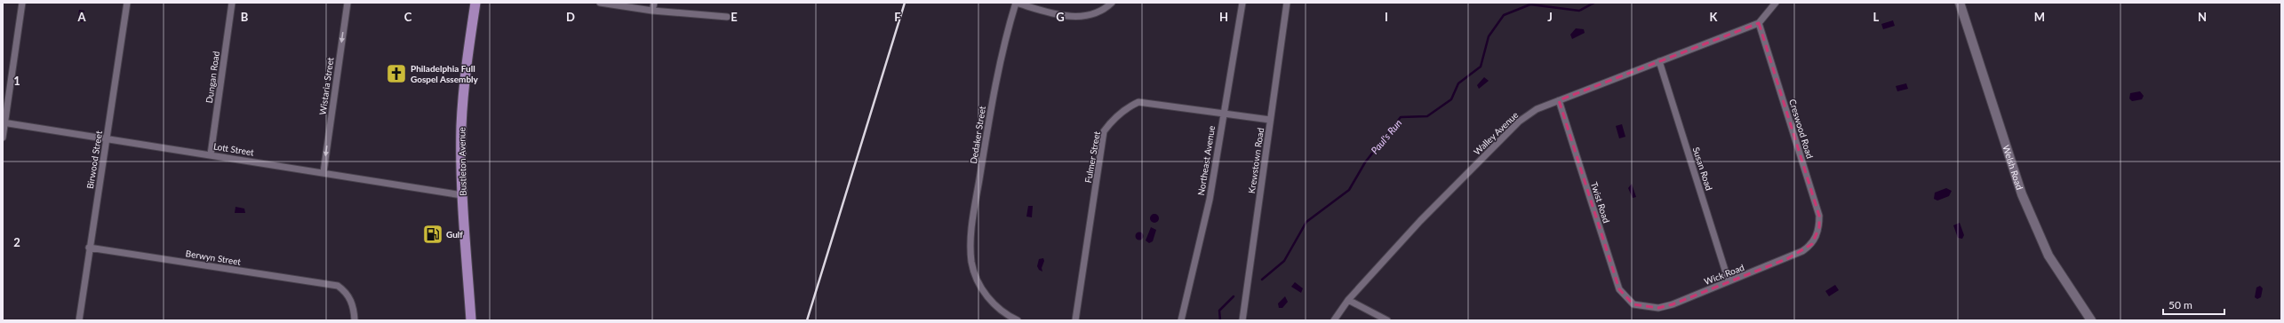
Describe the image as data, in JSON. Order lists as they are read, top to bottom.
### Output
{
  "streets": {
    "main road": ["Bustleton Avenue", "Welsh Road"],
    "street": [
      "Dungan Road",
      "Wistaria Street",
      "Creswood Road",
      "Walley Avenue",
      "Dedaker Street",
      "Lott Street",
      "Fulmer Street",
      "Birwood Street",
      "Northeast Avenue",
      "Krewstown Road",
      "Susan Road",
      "Twist Road",
      "Berwyn Street",
      "Wick Road"
    ]
  },
  "crossings": [
    ["Dungan Road", "Lott Street"],
    ["Wistaria Street", "Lott Street"],
    ["Creswood Road", "Walley Avenue"],
    ["Creswood Road", "Wick Road"],
    ["Walley Avenue", "Susan Road"],
    ["Walley Avenue", "Twist Road"],
    ["Lott Street", "Birwood Street"],
    ["Lott Street", "Bustleton Avenue"],
    ["Fulmer Street", "Northeast Avenue"],
    ["Fulmer Street", "Krewstown Road"],
    ["Birwood Street", "Berwyn Street"],
    ["Susan Road", "Wick Road"],
    ["Twist Road", "Wick Road"]
  ],
  "one_way": ["Wistaria Street"],
  "water": ["Paul's Run"],
  "places": {
    "church": ["Philadelphia Full Gospel Assembly"],
    "fuel station": ["Gulf"]
  },
  "scale_bar": "50 m",
  "grid": {
    "columns": [
      "A",
      "B",
      "C",
      "D",
      "E",
      "F",
      "G",
      "H",
      "I",
      "J",
      "K",
      "L",
      "M",
      "N"
    ],
    "rows": ["1", "2"]
  }
}
